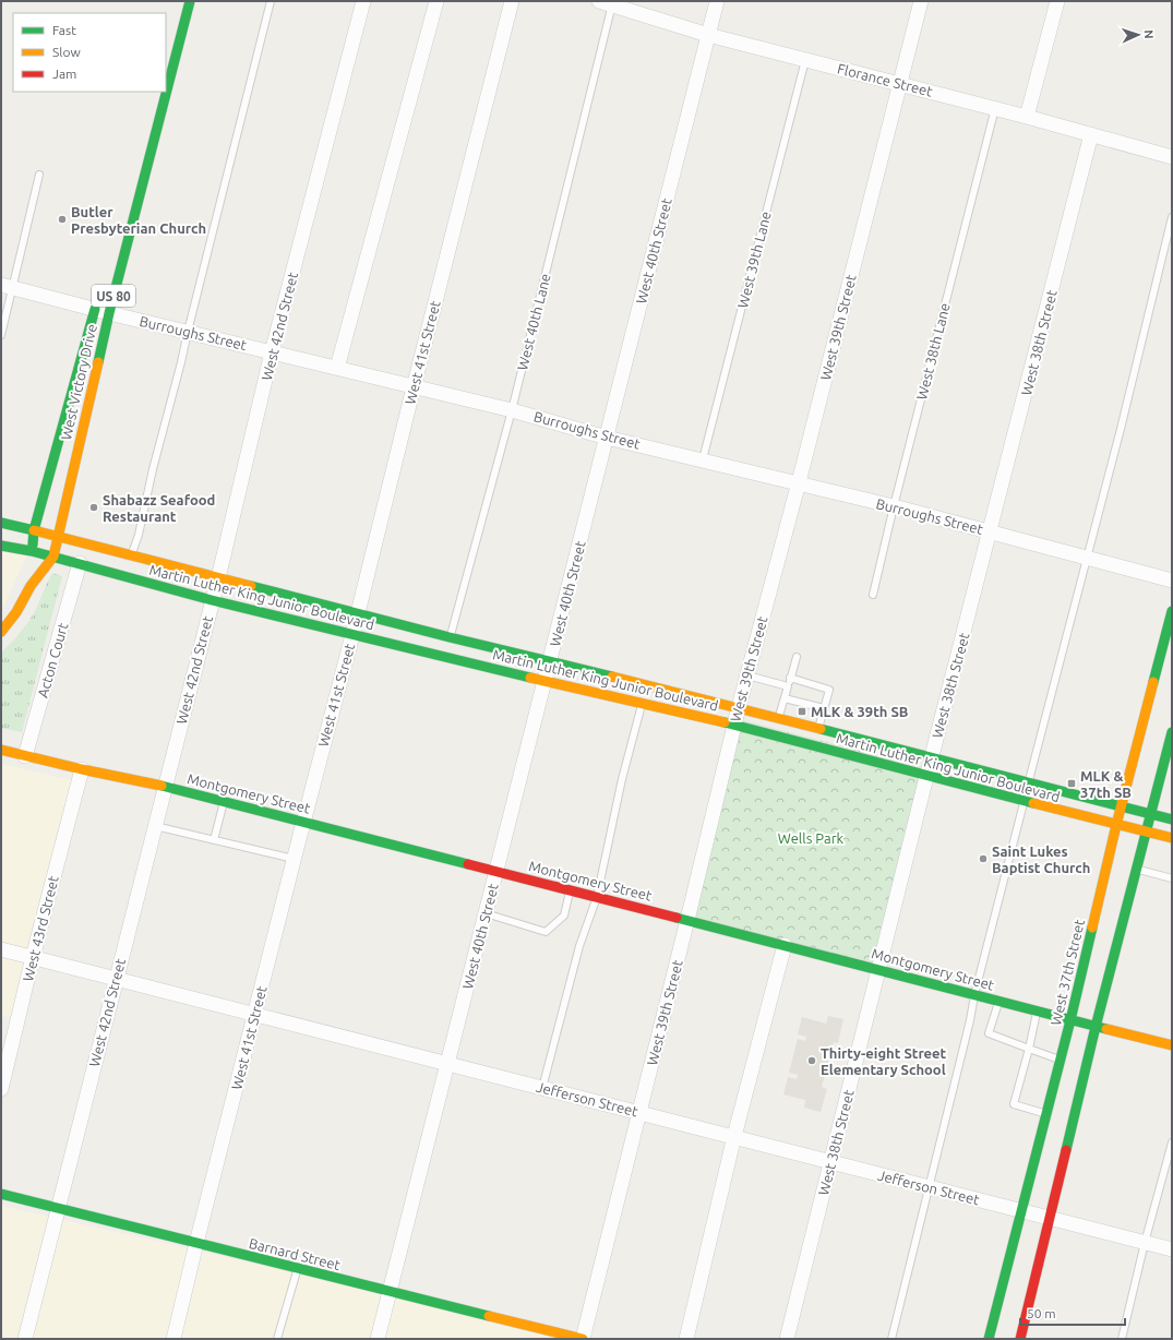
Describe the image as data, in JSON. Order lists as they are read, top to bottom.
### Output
{
  "streets": {
    "main road": [
      "US 80",
      "West Victory Drive",
      "Martin Luther King Junior Boulevard",
      "Montgomery Street",
      "West 37th Street",
      "Barnard Street"
    ],
    "street": [
      "Florance Street",
      "West 40th Street",
      "West 42nd Street",
      "West 39th Street",
      "Burroughs Street",
      "West 38th Street",
      "West 41st Street",
      "Acton Court",
      "West 43rd Street",
      "Jefferson Street"
    ],
    "lane": ["West 39th Lane", "West 40th Lane", "West 38th Lane"]
  },
  "crossings": [
    ["Florance Street", "West 40th Street"],
    ["Florance Street", "West 39th Lane"],
    ["Florance Street", "West 40th Lane"],
    ["Florance Street", "West 39th Street"],
    ["Florance Street", "West 38th Street"],
    ["Florance Street", "West 38th Lane"],
    ["West 40th Street", "Burroughs Street"],
    ["West 40th Street", "Martin Luther King Junior Boulevard"],
    ["West 40th Street", "Montgomery Street"],
    ["West 40th Street", "Jefferson Street"],
    ["West 40th Street", "Barnard Street"],
    ["West 39th Lane", "Burroughs Street"],
    ["West 40th Lane", "Burroughs Street"],
    ["West 40th Lane", "Martin Luther King Junior Boulevard"],
    ["West 42nd Street", "Burroughs Street"],
    ["West 42nd Street", "Martin Luther King Junior Boulevard"],
    ["West 42nd Street", "Montgomery Street"],
    ["West 42nd Street", "Jefferson Street"],
    ["West 42nd Street", "Barnard Street"],
    ["West 39th Street", "Burroughs Street"],
    ["West 39th Street", "Martin Luther King Junior Boulevard"],
    ["West 39th Street", "Montgomery Street"],
    ["West 39th Street", "Jefferson Street"],
    ["West 39th Street", "Barnard Street"],
    ["Burroughs Street", "West 38th Street"],
    ["Burroughs Street", "West 38th Lane"],
    ["Burroughs Street", "West 41st Street"],
    ["Burroughs Street", "West Victory Drive"],
    ["West 38th Street", "Martin Luther King Junior Boulevard"],
    ["West 38th Street", "Montgomery Street"],
    ["West 38th Street", "Jefferson Street"],
    ["West 41st Street", "Martin Luther King Junior Boulevard"],
    ["West 41st Street", "Montgomery Street"],
    ["West 41st Street", "Jefferson Street"],
    ["West 41st Street", "Barnard Street"],
    ["West Victory Drive", "Martin Luther King Junior Boulevard"],
    ["Martin Luther King Junior Boulevard", "Acton Court"],
    ["Martin Luther King Junior Boulevard", "West 37th Street"],
    ["Acton Court", "Montgomery Street"],
    ["Montgomery Street", "West 43rd Street"],
    ["Montgomery Street", "West 37th Street"],
    ["West 43rd Street", "Jefferson Street"],
    ["West 37th Street", "Jefferson Street"]
  ],
  "parks": ["Wells Park"],
  "places": {
    "other": [
      "Butler Presbyterian Church",
      "Shabazz Seafood Restaurant",
      "Saint Lukes Baptist Church",
      "Thirty-eight Street Elementary School"
    ],
    "transit": ["MLK & 39th SB", "MLK & 37th SB"]
  },
  "legend": ["Fast", "Slow", "Jam"],
  "scale_bar": "50 m",
  "north": "right"
}
